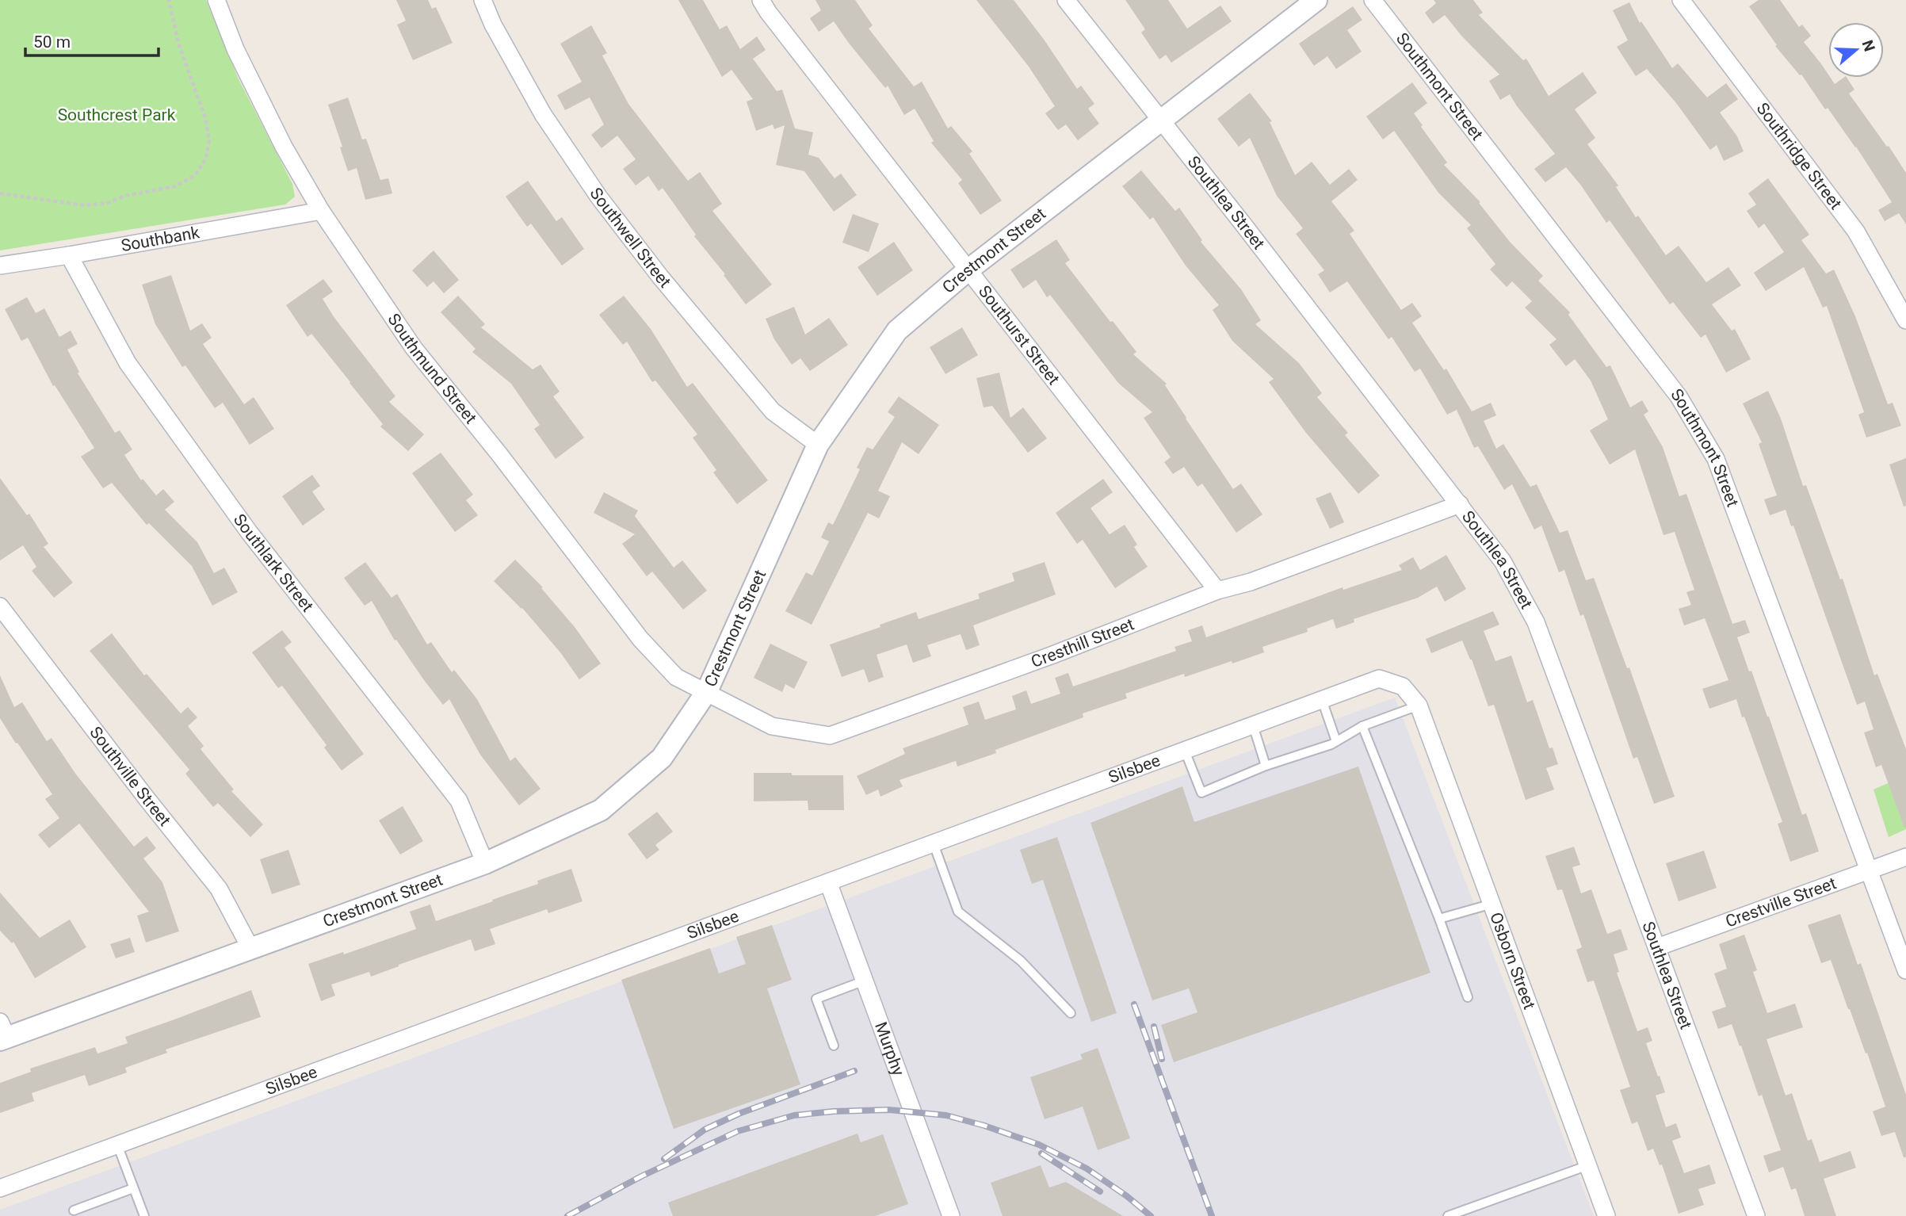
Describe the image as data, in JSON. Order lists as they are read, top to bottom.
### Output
{
  "streets": {
    "street": [
      "Southmont Street",
      "Southridge Street",
      "Southlea Street",
      "Southwell Street",
      "Southbank",
      "Crestmont Street",
      "Southurst Street",
      "Southmund Street",
      "Southlark Street",
      "Cresthill Street",
      "Silsbee",
      "Southville Street",
      "Crestville Street",
      "Osborn Street",
      "Murphy"
    ]
  },
  "crossings": [
    ["Southmont Street", "Crestville Street"],
    ["Southlea Street", "Crestmont Street"],
    ["Southlea Street", "Cresthill Street"],
    ["Southlea Street", "Crestville Street"],
    ["Southwell Street", "Crestmont Street"],
    ["Southbank", "Southmund Street"],
    ["Southbank", "Southlark Street"],
    ["Crestmont Street", "Southurst Street"],
    ["Crestmont Street", "Southmund Street"],
    ["Crestmont Street", "Southlark Street"],
    ["Crestmont Street", "Cresthill Street"],
    ["Crestmont Street", "Southville Street"],
    ["Southurst Street", "Cresthill Street"],
    ["Southmund Street", "Cresthill Street"],
    ["Silsbee", "Osborn Street"],
    ["Silsbee", "Murphy"]
  ],
  "parks": ["Southcrest Park"],
  "scale_bar": "50 m",
  "north": "right"
}
